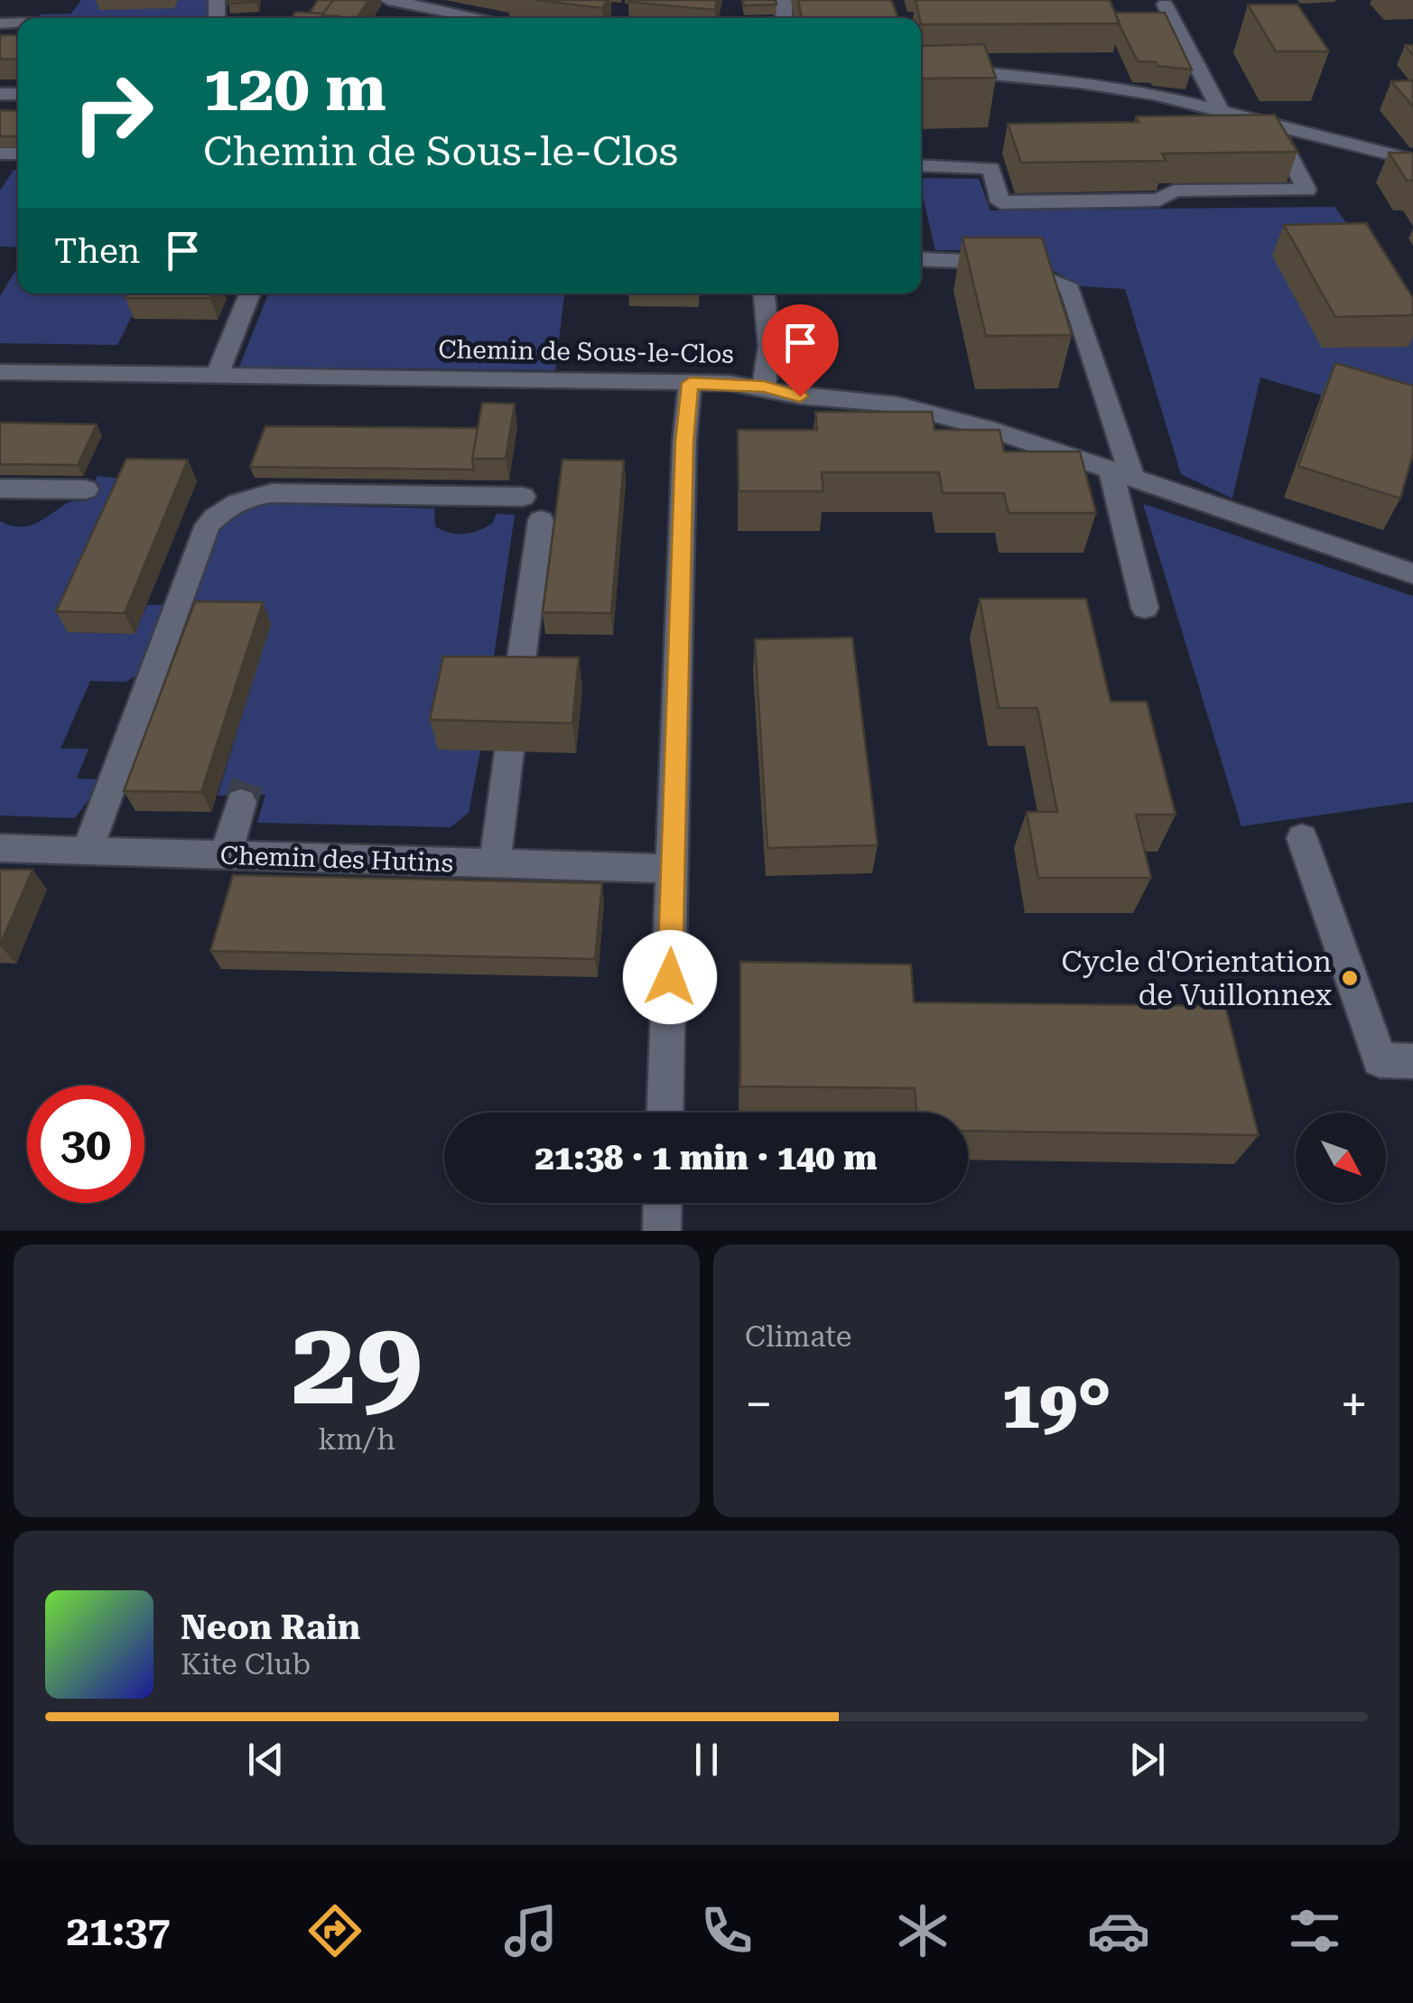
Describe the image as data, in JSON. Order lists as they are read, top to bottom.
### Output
{
  "streets": {
    "street": ["Chemin de Sous-le-Clos", "Chemin des Hutins"]
  },
  "places": ["Cycle d'Orientation de Vuillonnex"],
  "north": "bottom right",
  "page": {
    "turn": ["120 m", "Chemin de Sous-le-Clos"],
    "then": "Then",
    "limit": "30",
    "trip": "21:38 · 1 min · 140 m",
    "tile": [
      ["29", "km/h"],
      "Climate"
    ],
    "heat": ["−", "19°", "+"],
    "song": ["Neon Rain", "Kite Club"],
    "tabs": "21:37"
  }
}
